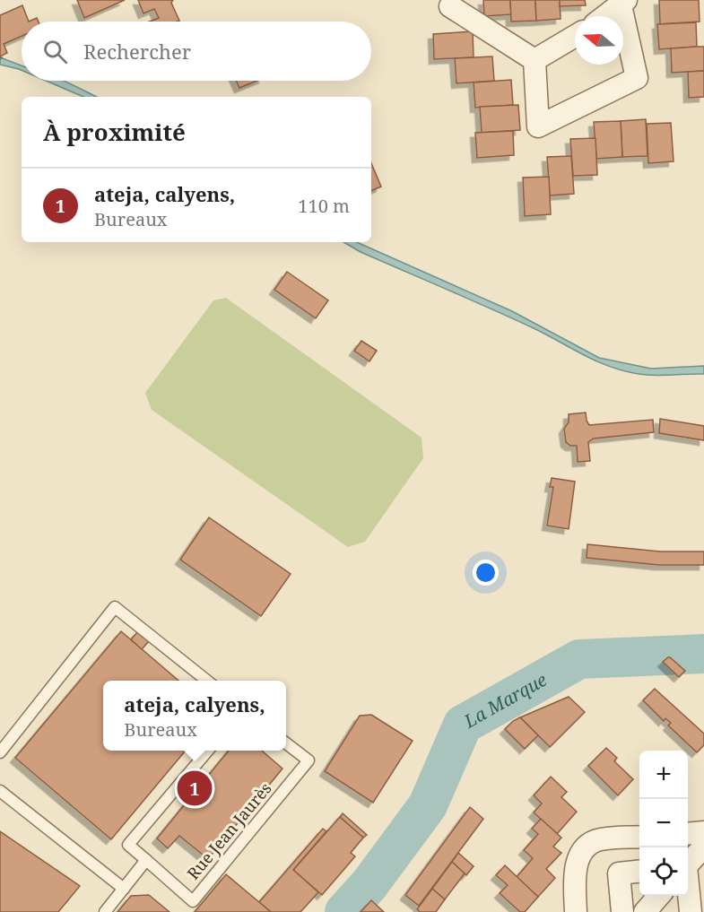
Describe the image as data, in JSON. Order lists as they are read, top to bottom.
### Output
{
  "streets": {
    "lane": ["Rue Jean Jaurès"]
  },
  "water": ["La Marque"],
  "north": "left",
  "page": {
    "search": "Rechercher",
    "heading": "À proximité",
    "list": [
      {
        "mark": "1",
        "name": "ateja, calyens,",
        "note": "Bureaux",
        "value": "110 m"
      }
    ],
    "popup": ["ateja, calyens,", "Bureaux"],
    "map_buttons": ["+", "−"],
    "pins": "1"
  }
}
